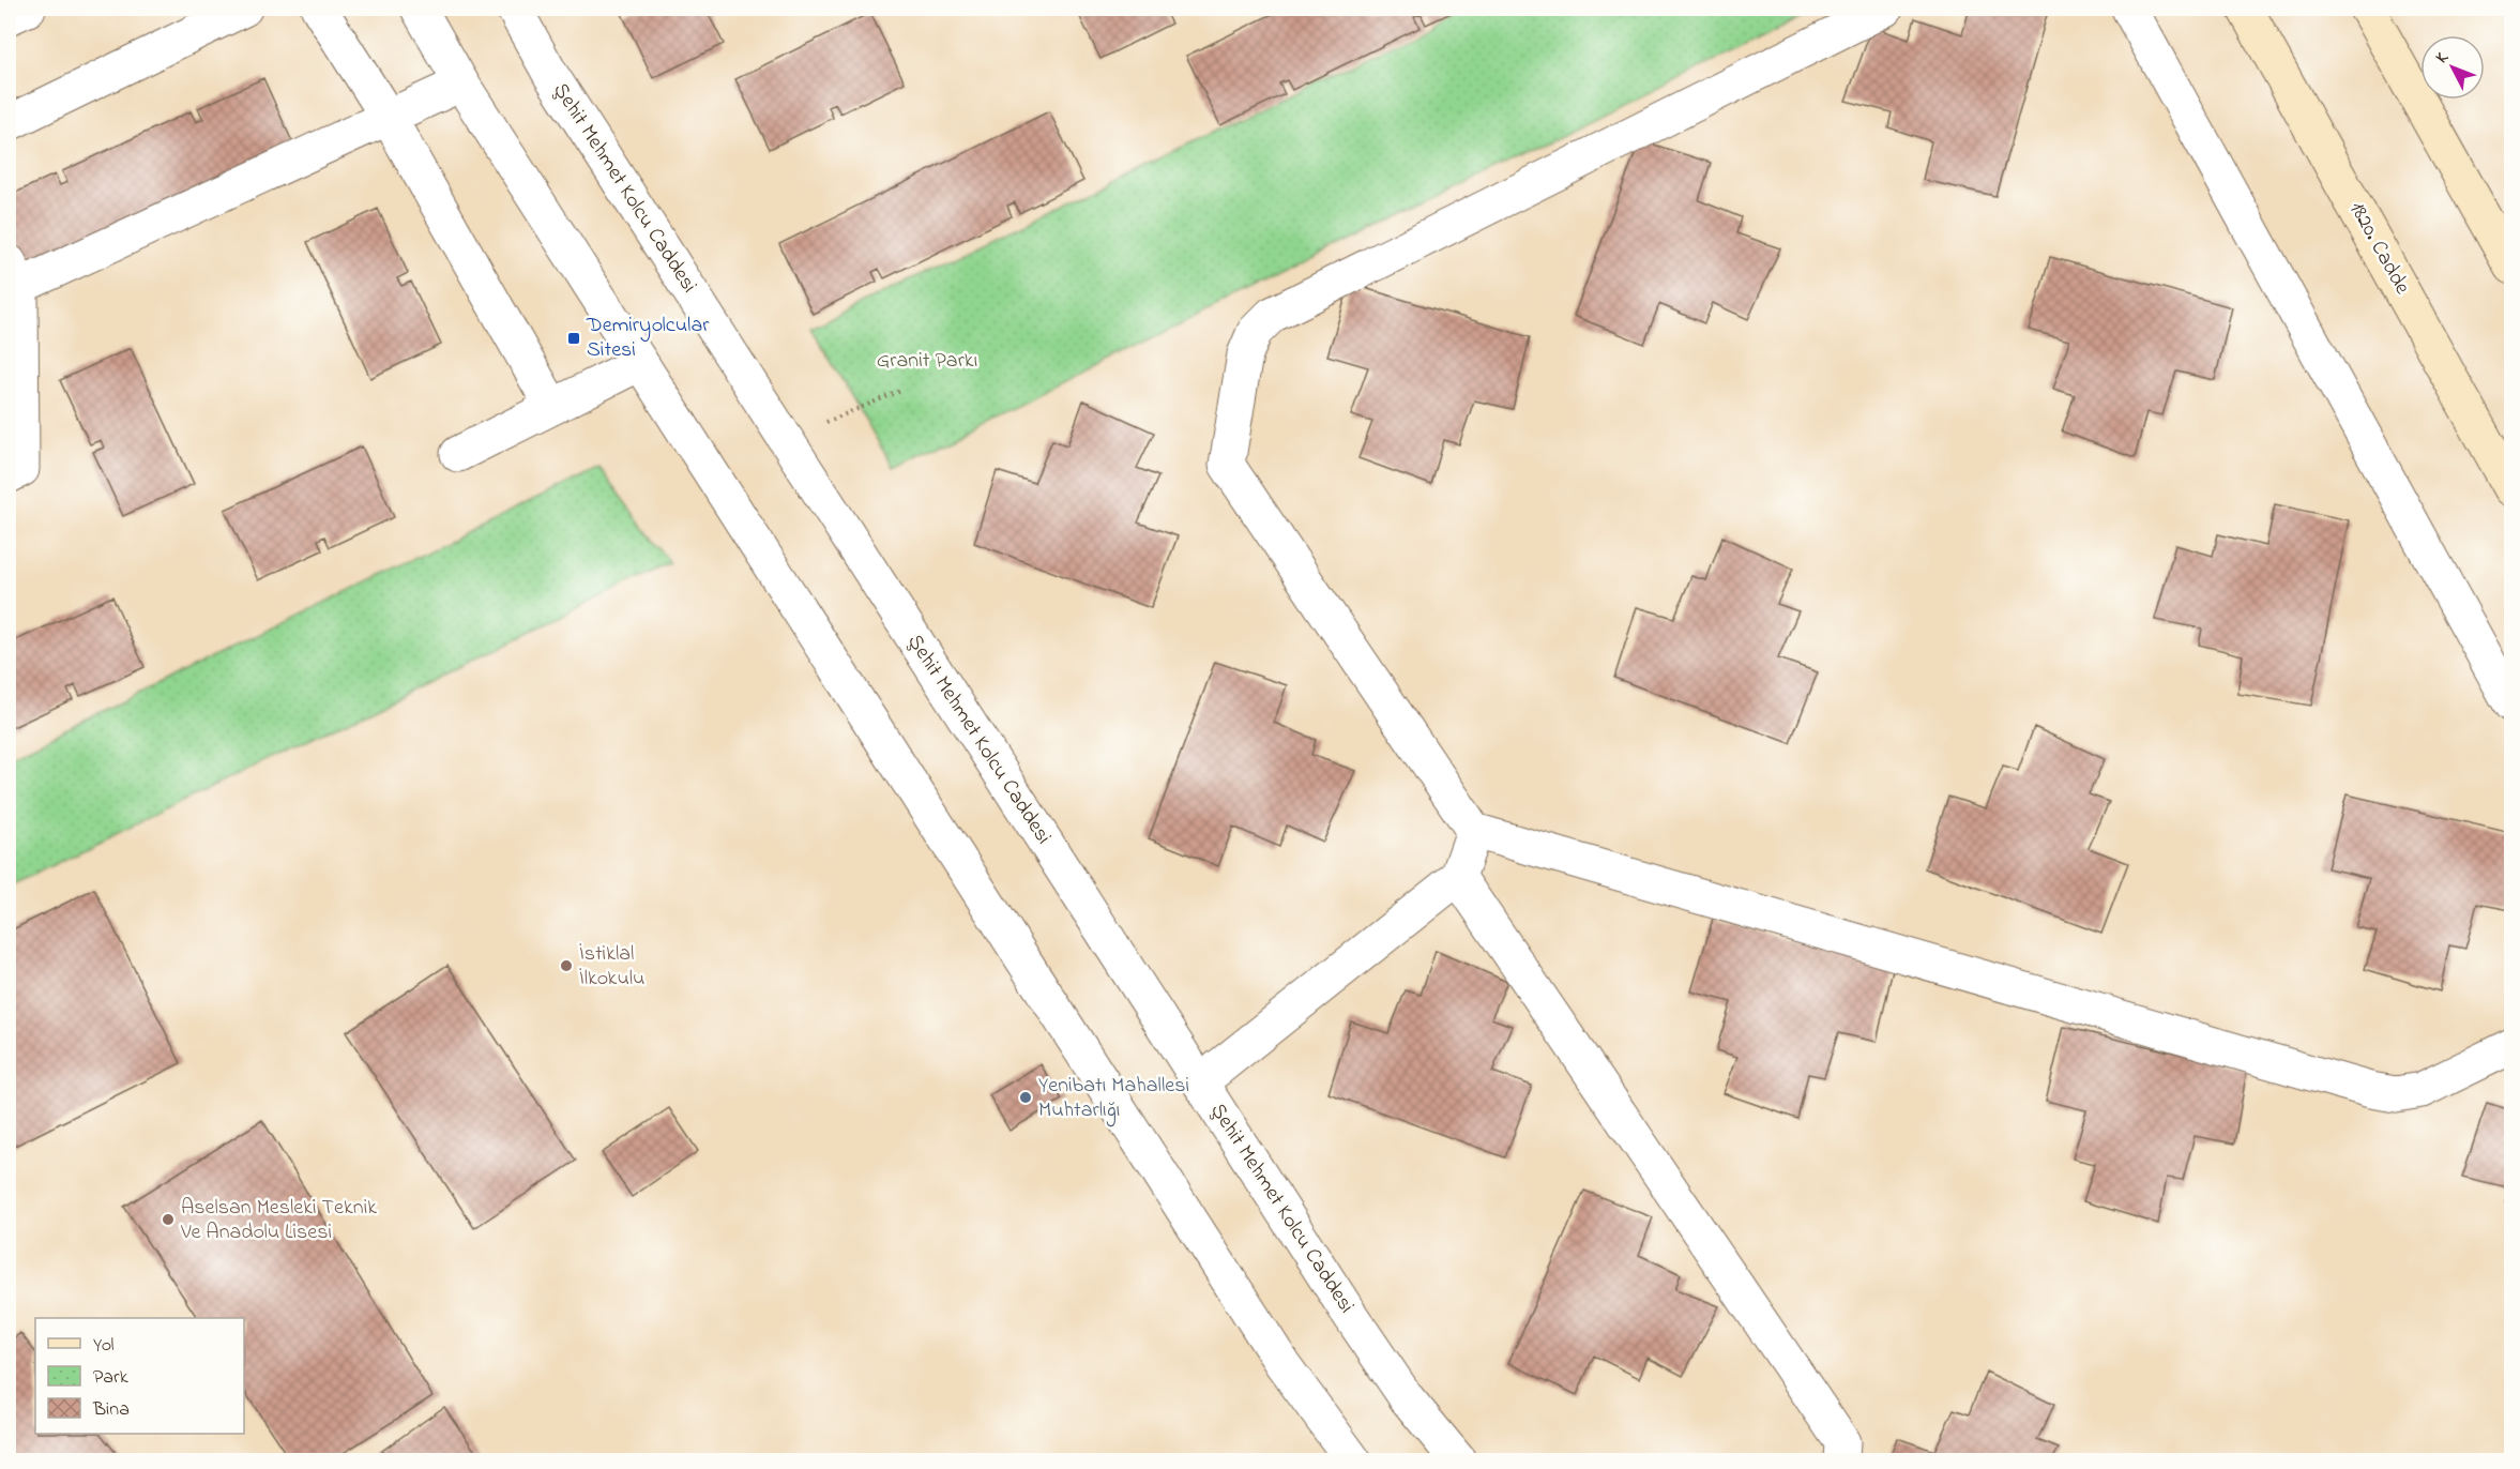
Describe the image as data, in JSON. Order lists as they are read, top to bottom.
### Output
{
  "streets": {
    "main road": ["1820. Cadde"],
    "street": ["Şehit Mehmet Kolcu Caddesi"]
  },
  "parks": ["Granit Parkı"],
  "places": {
    "transit": ["Demiryolcular Sitesi"],
    "other": ["İstiklal İlkokulu", "Yenibatı Mahallesi Muhtarlığı", "Aselsan Mesleki Teknik Ve Anadolu Lisesi"]
  },
  "legend": ["Yol", "Park", "Bina"],
  "north": "top left"
}
